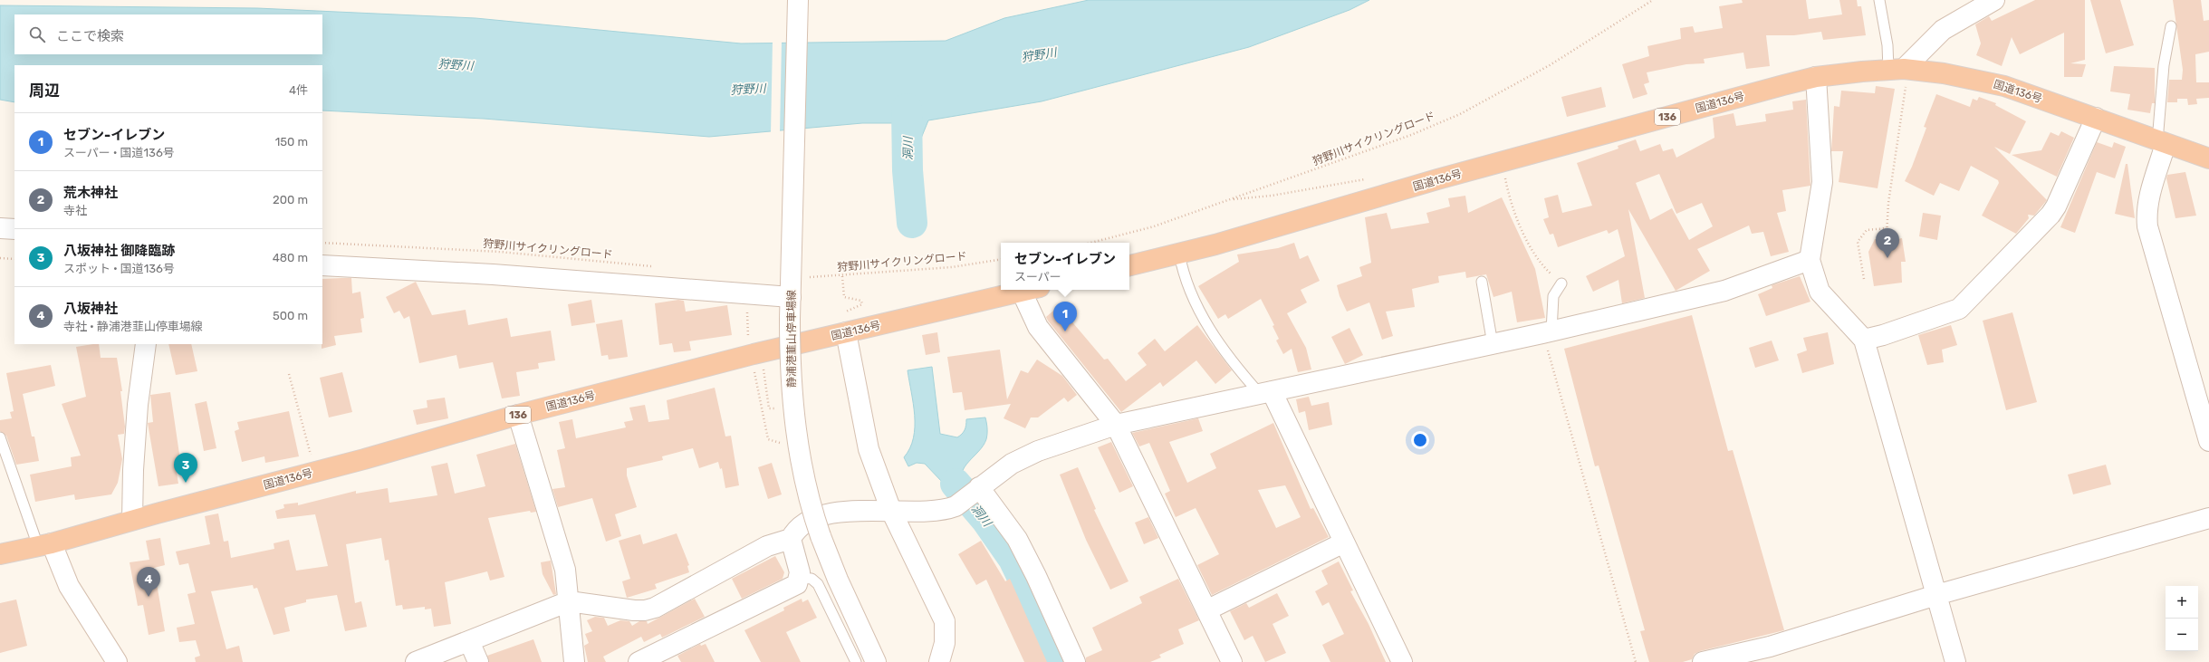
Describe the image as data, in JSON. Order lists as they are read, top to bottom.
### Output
{
  "streets": {
    "highway": ["国道136号", "136"],
    "street": ["静浦港韮山停車場線"],
    "path": ["狩野川サイクリングロード"]
  },
  "crossings": [
    ["狩野川サイクリングロード", "静浦港韮山停車場線"]
  ],
  "water": ["狩野川", "洞川"],
  "page": {
    "search": "ここで検索",
    "heading": ["周辺", "4件"],
    "list": [
      {
        "mark": "1",
        "name": "セブン-イレブン",
        "note": "スーパー · 国道136号",
        "value": "150 m"
      },
      {
        "mark": "2",
        "name": "荒木神社",
        "note": "寺社",
        "value": "200 m"
      },
      {
        "mark": "3",
        "name": "八坂神社 御降臨跡",
        "note": "スポット · 国道136号",
        "value": "480 m"
      },
      {
        "mark": "4",
        "name": "八坂神社",
        "note": "寺社 · 静浦港韮山停車場線",
        "value": "500 m"
      }
    ],
    "pins": [
      "2",
      "1",
      "3",
      "4"
    ],
    "popup": ["セブン-イレブン", "スーパー"],
    "map_buttons": ["+", "−"]
  }
}
